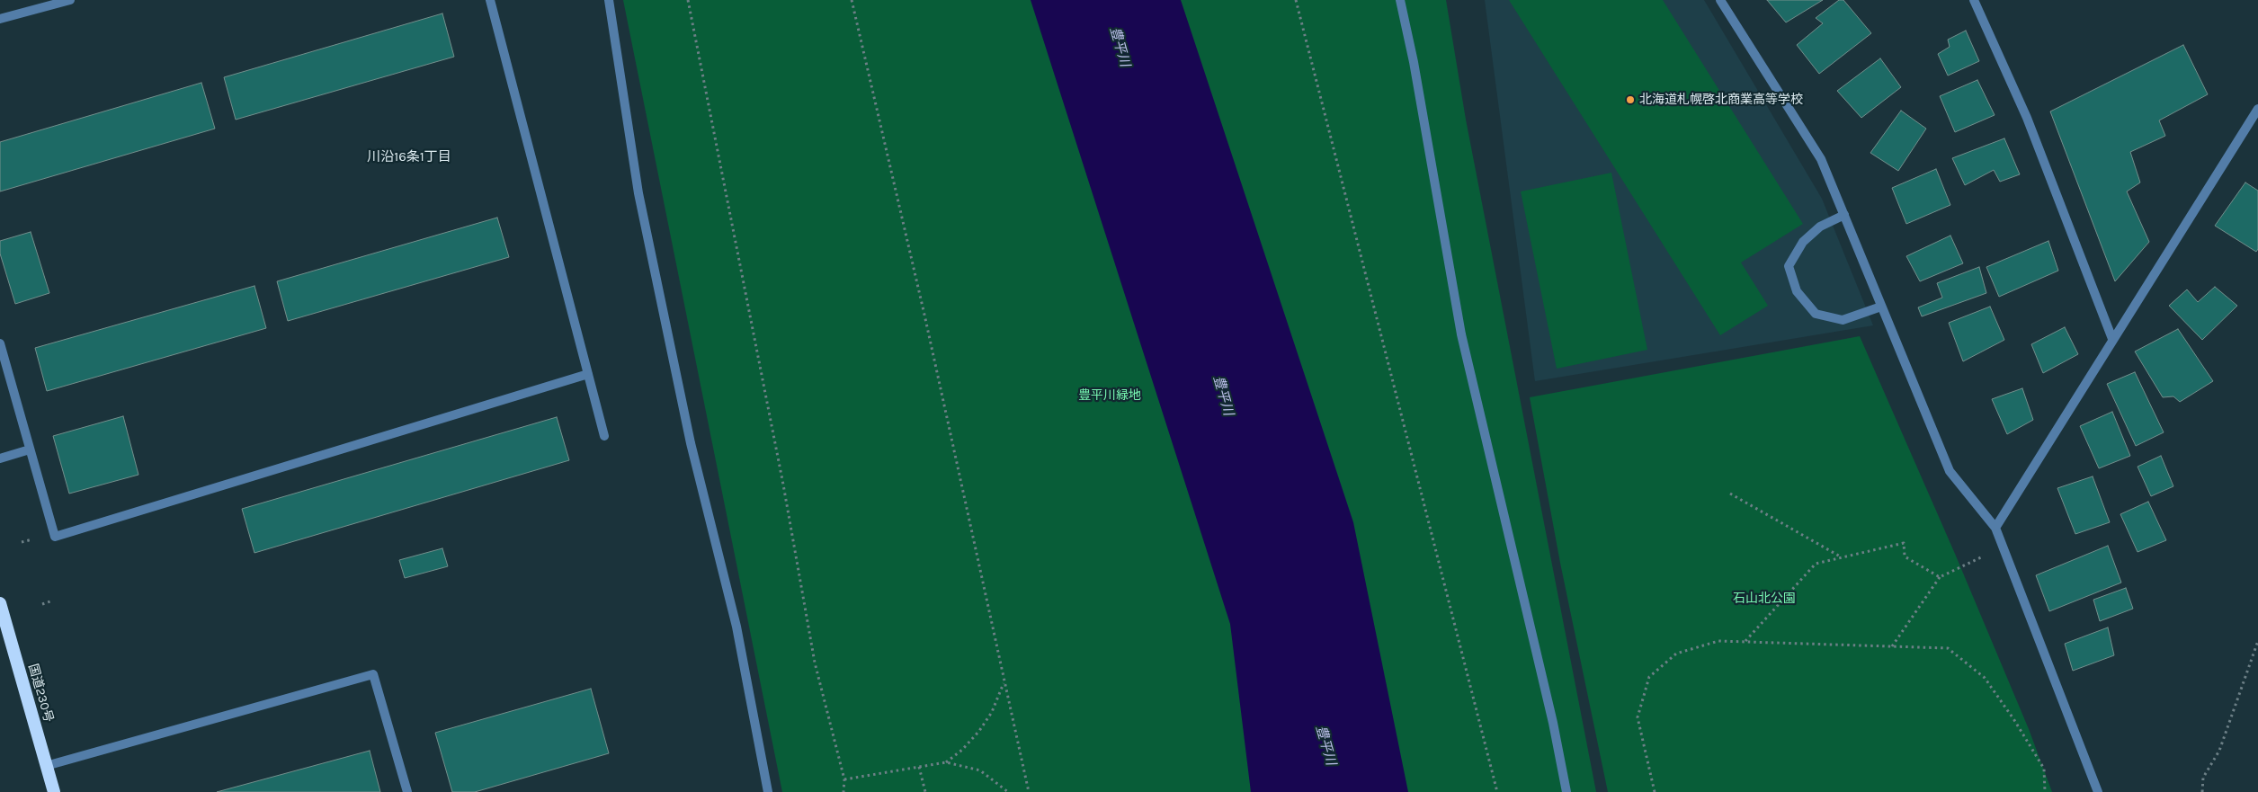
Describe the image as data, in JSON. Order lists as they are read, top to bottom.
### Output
{
  "streets": {
    "highway": ["国道230号"]
  },
  "districts": ["川沿16条1丁目"],
  "water": ["豊平川"],
  "parks": ["豊平川緑地", "石山北公園"],
  "places": ["北海道札幌啓北商業高等学校"]
}
